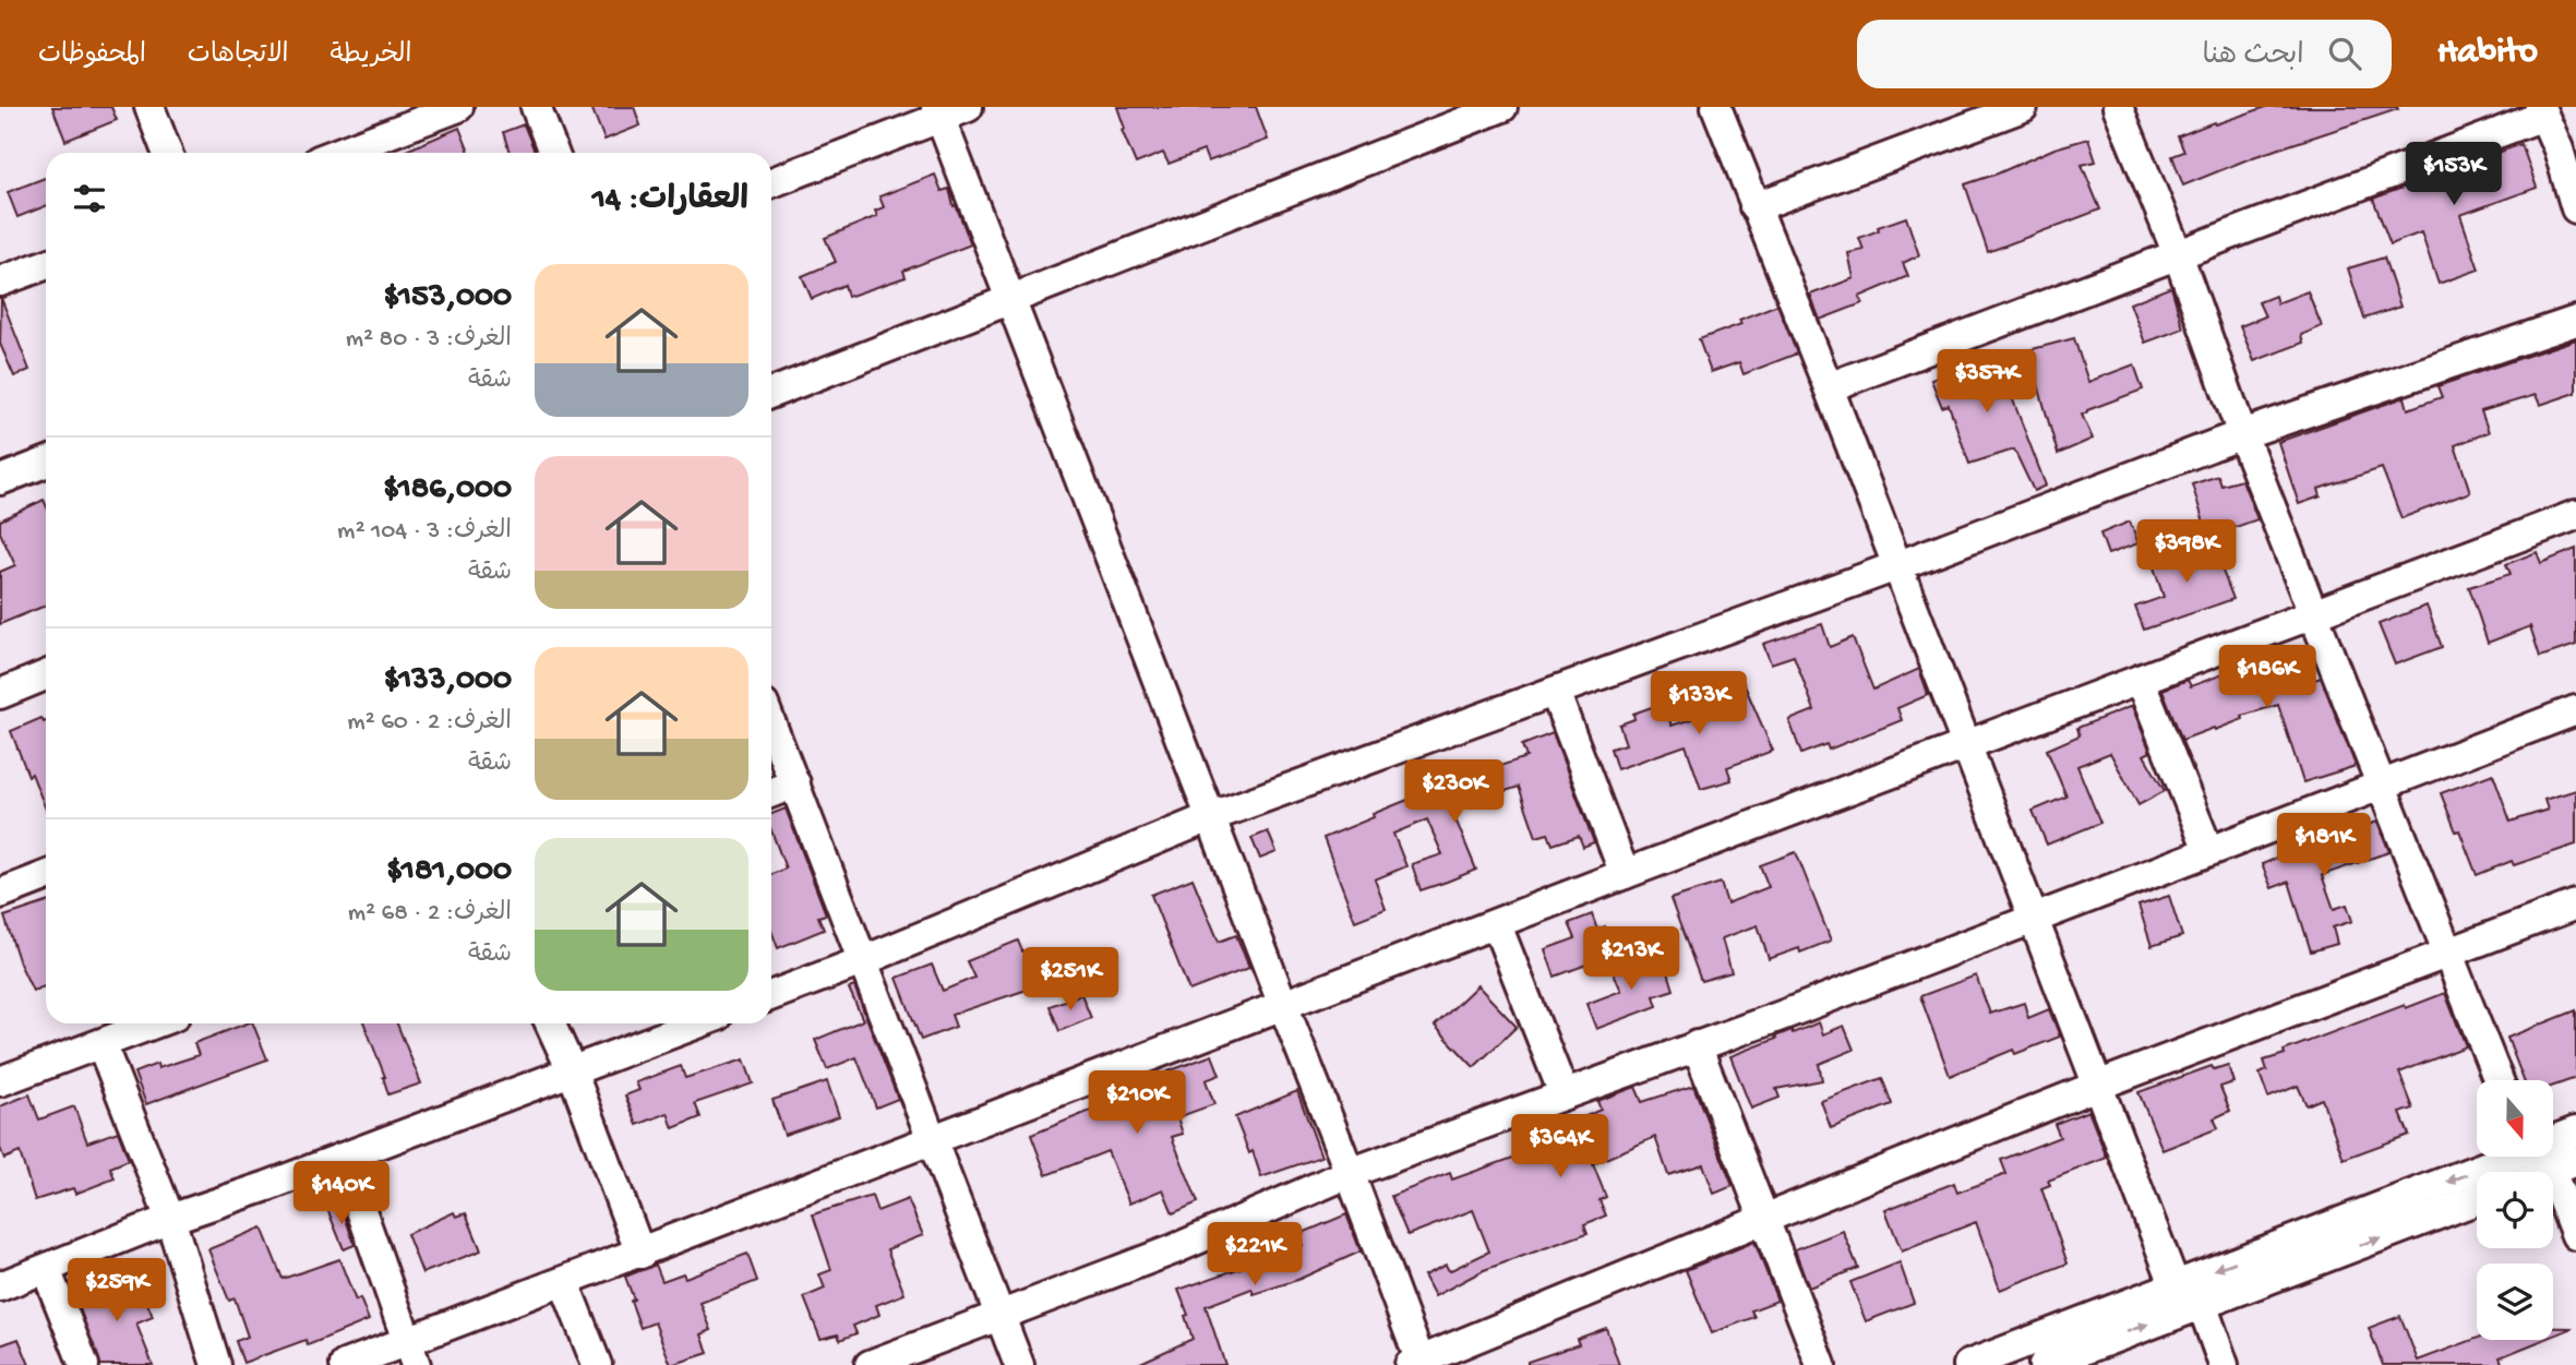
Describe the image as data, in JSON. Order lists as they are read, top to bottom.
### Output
{
  "north": "bottom",
  "page": {
    "header": "Habito",
    "search": "ابحث هنا",
    "nav": ["الخريطة", "الاتجاهات", "المحفوظات"],
    "price": [
      "$153K",
      "$357K",
      "$398K",
      "$186K",
      "$133K",
      "$230K",
      "$181K",
      "$213K",
      "$251K",
      "$210K",
      "$364K",
      "$140K",
      "$221K",
      "$259K"
    ],
    "heading": "العقارات: 14",
    "list": [
      {
        "name": "$153,000",
        "note": "الغرف: 3 · 80 m² · شقة"
      },
      {
        "name": "$186,000",
        "note": "الغرف: 3 · 104 m² · شقة"
      },
      {
        "name": "$133,000",
        "note": "الغرف: 2 · 60 m² · شقة"
      },
      {
        "name": "$181,000",
        "note": "الغرف: 2 · 68 m² · شقة"
      }
    ]
  }
}
